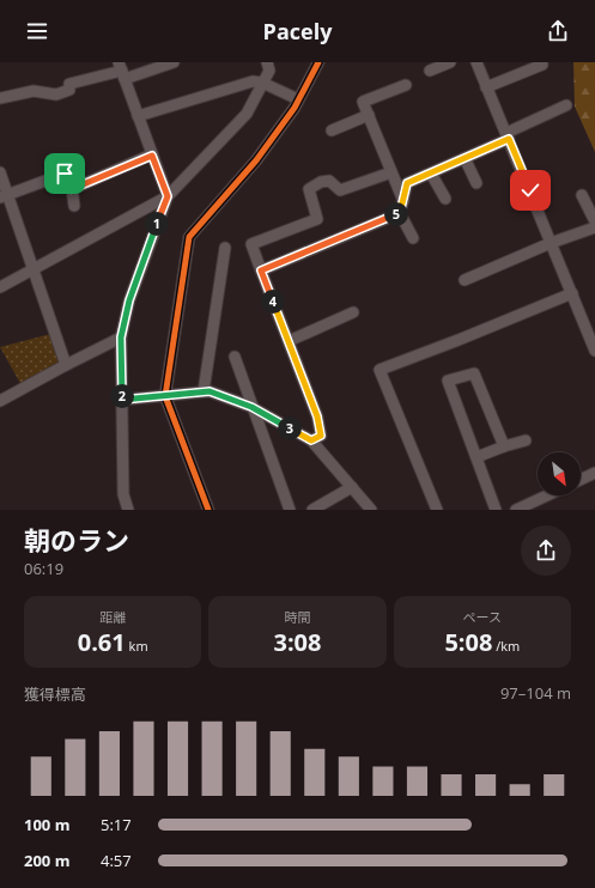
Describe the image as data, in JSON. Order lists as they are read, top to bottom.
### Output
{
  "north": "bottom right",
  "page": {
    "header": "Pacely",
    "pins": [
      "5",
      "1",
      "4",
      "2",
      "3"
    ],
    "heading": ["朝のラン", "06:19"],
    "stats": [
      ["距離", "0.61 km"],
      ["時間", "3:08"],
      ["ペース", "5:08 /km"]
    ],
    "chart": ["獲得標高", "97–104 m"],
    "list": [
      {
        "name": "100 m",
        "note": "5:17"
      },
      {
        "name": "200 m",
        "note": "4:57"
      }
    ]
  }
}
